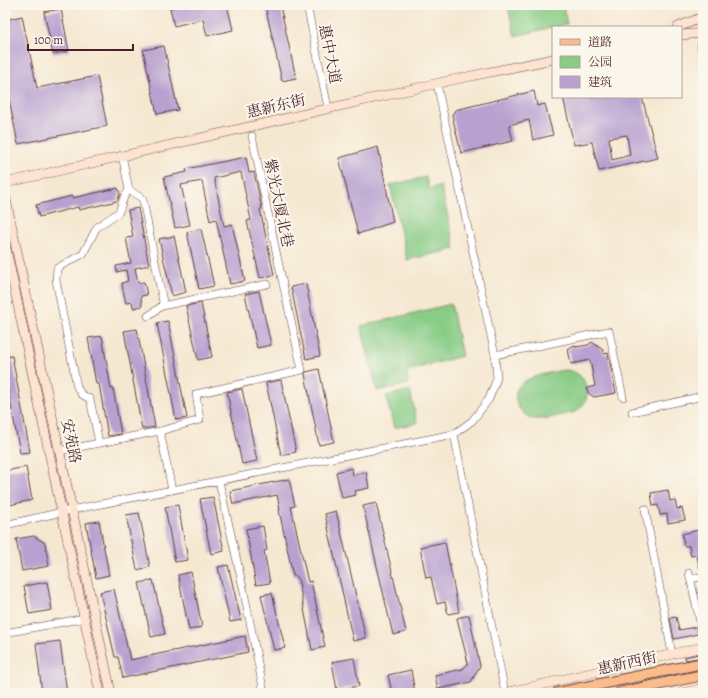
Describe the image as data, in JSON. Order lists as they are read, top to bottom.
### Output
{
  "streets": {
    "main road": ["惠新东街", "安苑路", "惠新西街"],
    "street": ["惠中大道", "紫光大厦北巷"]
  },
  "crossings": [
    ["惠中大道", "惠新东街"]
  ],
  "legend": ["道路", "公园", "建筑"],
  "scale_bar": "100 m"
}
